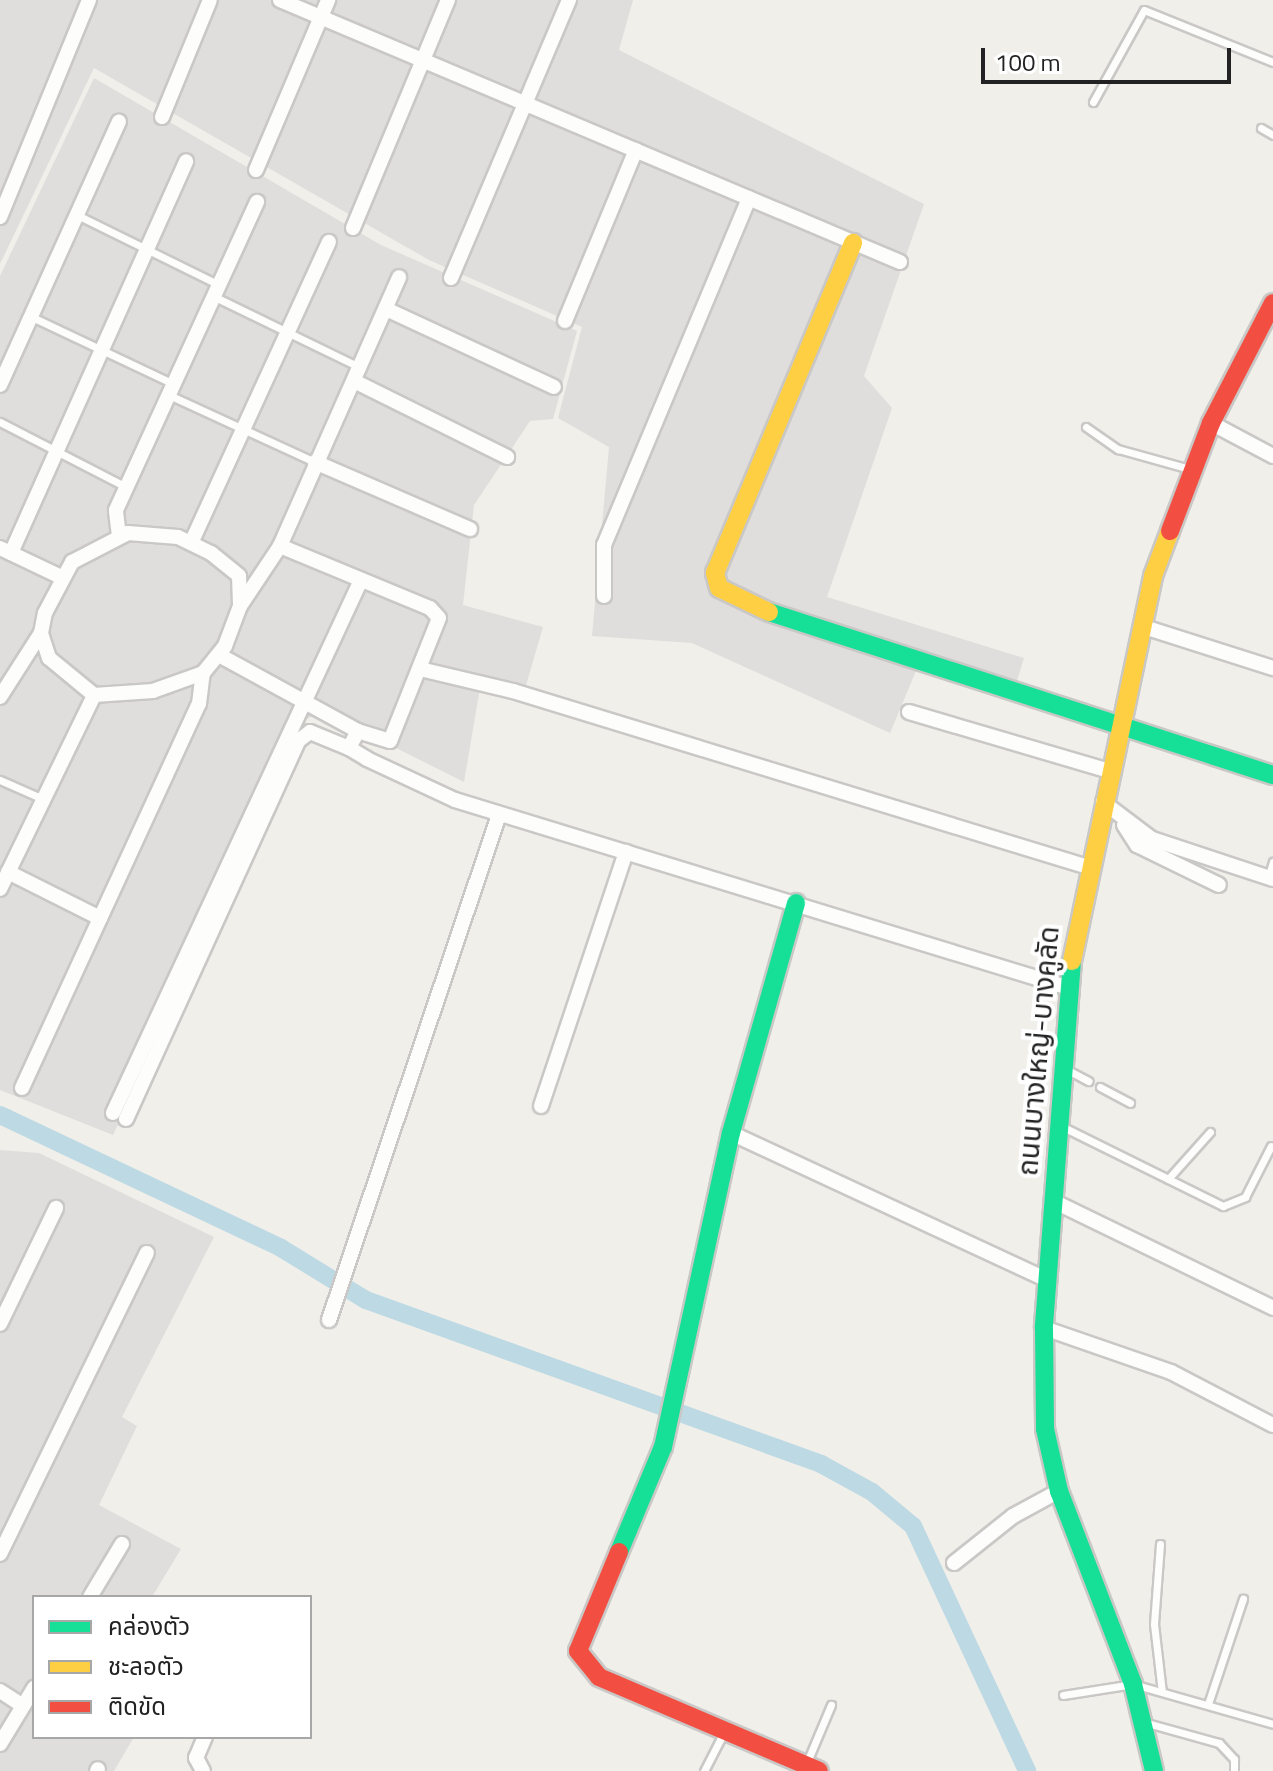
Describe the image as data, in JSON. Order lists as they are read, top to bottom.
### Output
{
  "streets": {
    "street": ["ถนนบางใหญ่-บางคูลัด"]
  },
  "legend": ["คล่องตัว", "ชะลอตัว", "ติดขัด"],
  "scale_bar": "100 m"
}
